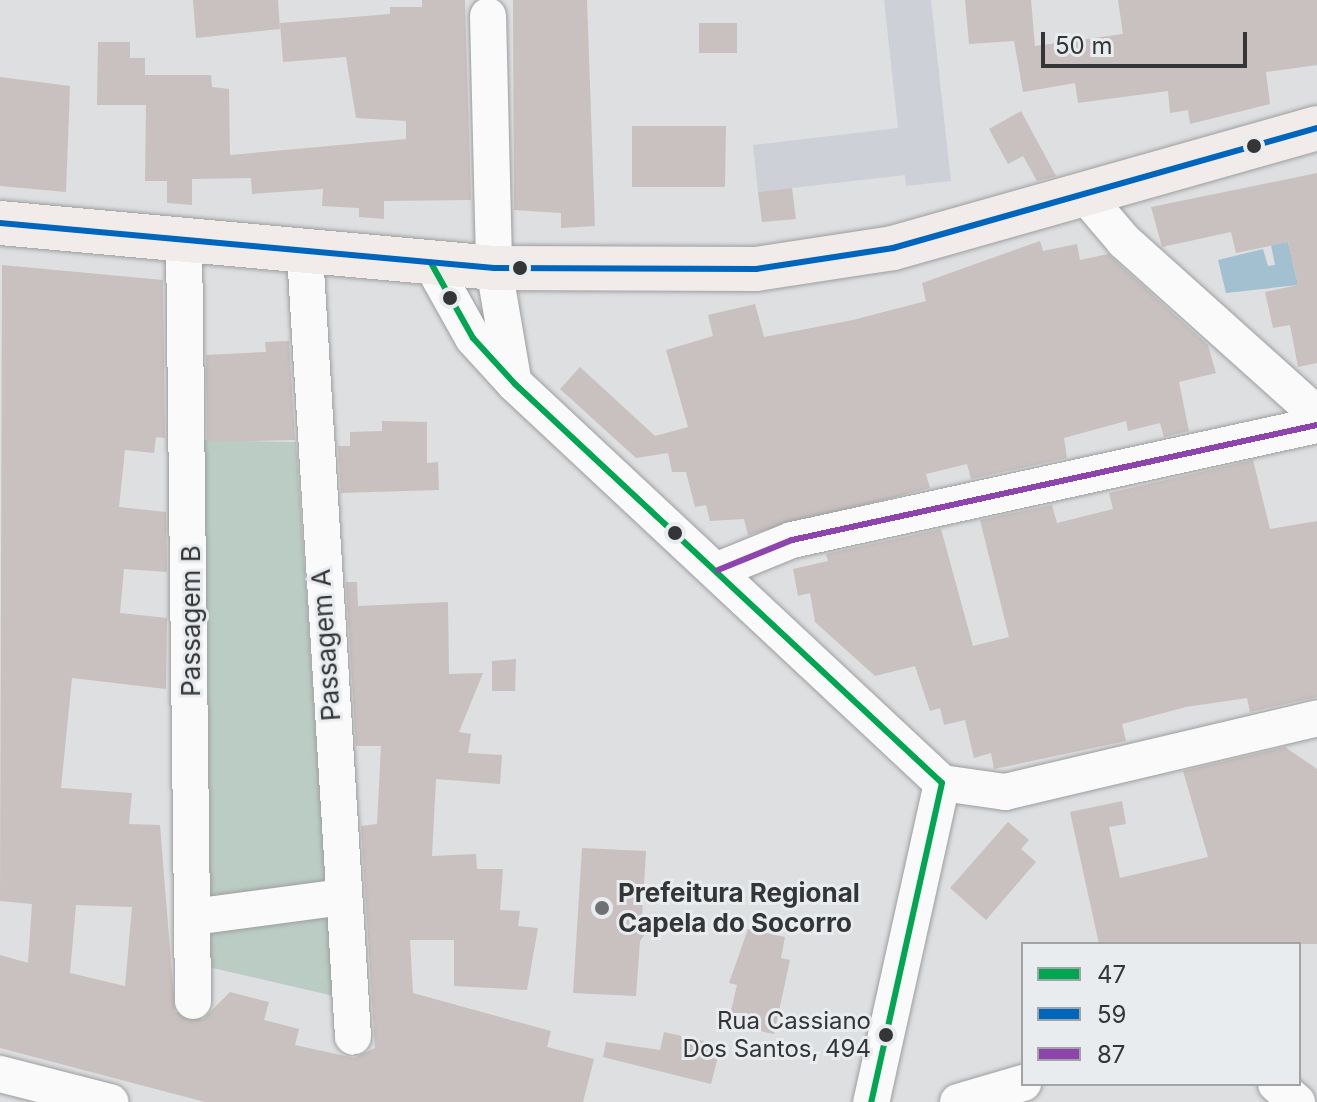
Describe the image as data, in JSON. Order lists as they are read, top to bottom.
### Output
{
  "streets": {
    "street": ["Passagem B", "Passagem A"]
  },
  "places": ["Prefeitura Regional Capela do Socorro", "Rua Cassiano Dos Santos, 494"],
  "lines": ["transit line 59", "transit line 47", "transit line 87"],
  "legend": ["47", "59", "87"],
  "scale_bar": "50 m"
}
